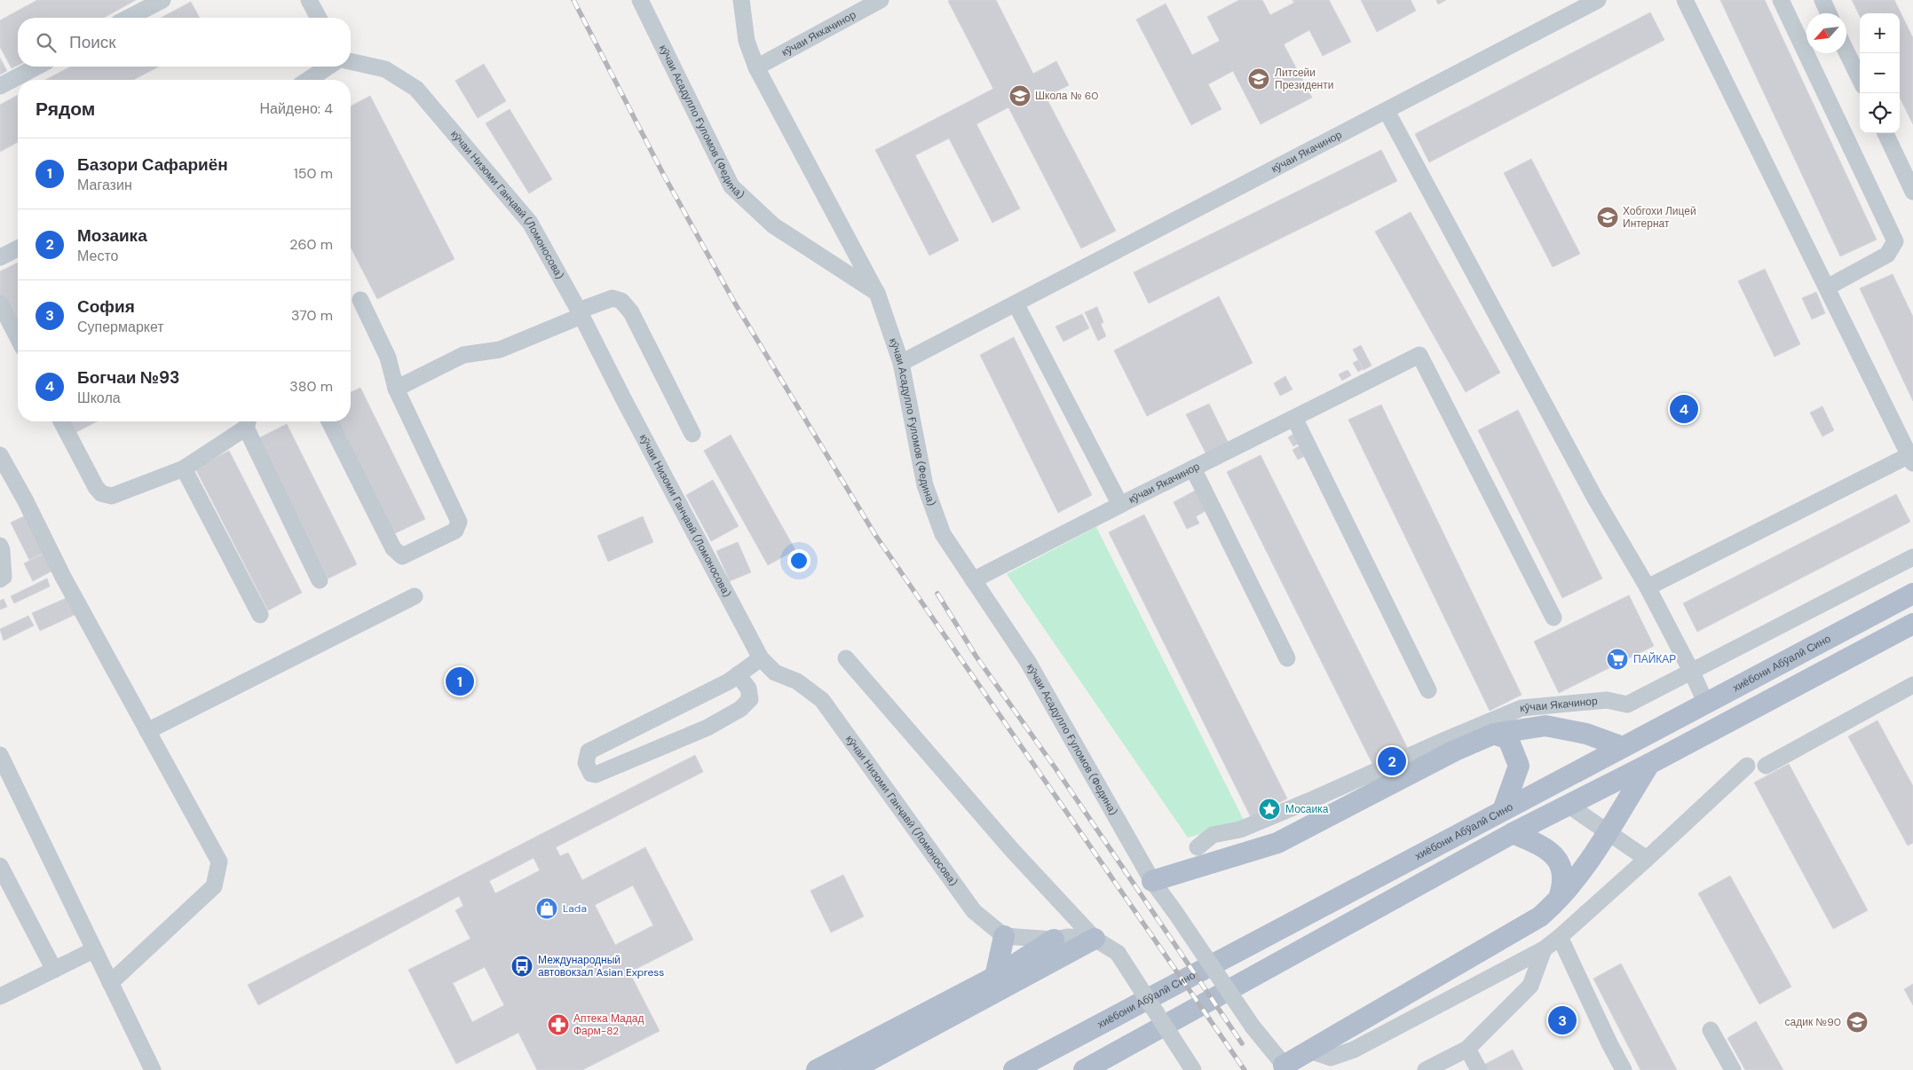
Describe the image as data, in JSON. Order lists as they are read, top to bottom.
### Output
{
  "streets": {
    "main road": ["хиёбони Абӯалӣ Сино"],
    "street": [
      "кӯчаи Яккачинор",
      "кӯчаи Асадулло Ғуломов (Федина)",
      "кӯчаи Якачинор",
      "кӯчаи Низоми Ганҷавӣ (Ломоносова)"
    ]
  },
  "crossings": [
    ["кӯчаи Асадулло Ғуломов (Федина)", "кӯчаи Якачинор"]
  ],
  "places": {
    "school or university": [
      "Литсейи Президенти",
      "Школа № 60",
      "Хобгохи Лицей Интернат",
      "садик №90"
    ],
    "supermarket": ["ПАЙКАР"],
    "place": ["Мосаика"],
    "shop": ["Lada"],
    "bus stop": ["Международный автовокзал Asian Express"],
    "pharmacy": ["Аптека Мадад Фарм-82"]
  },
  "north": "bottom left",
  "page": {
    "map_buttons": ["+", "−"],
    "search": "Поиск",
    "heading": ["Рядом", "Найдено: 4"],
    "list": [
      {
        "mark": "1",
        "name": "Базори Сафариён",
        "note": "Магазин",
        "value": "150 m"
      },
      {
        "mark": "2",
        "name": "Мозаика",
        "note": "Место",
        "value": "260 m"
      },
      {
        "mark": "3",
        "name": "София",
        "note": "Супермаркет",
        "value": "370 m"
      },
      {
        "mark": "4",
        "name": "Богчаи №93",
        "note": "Школа",
        "value": "380 m"
      }
    ],
    "pins": [
      "4",
      "1",
      "2",
      "3"
    ]
  }
}
